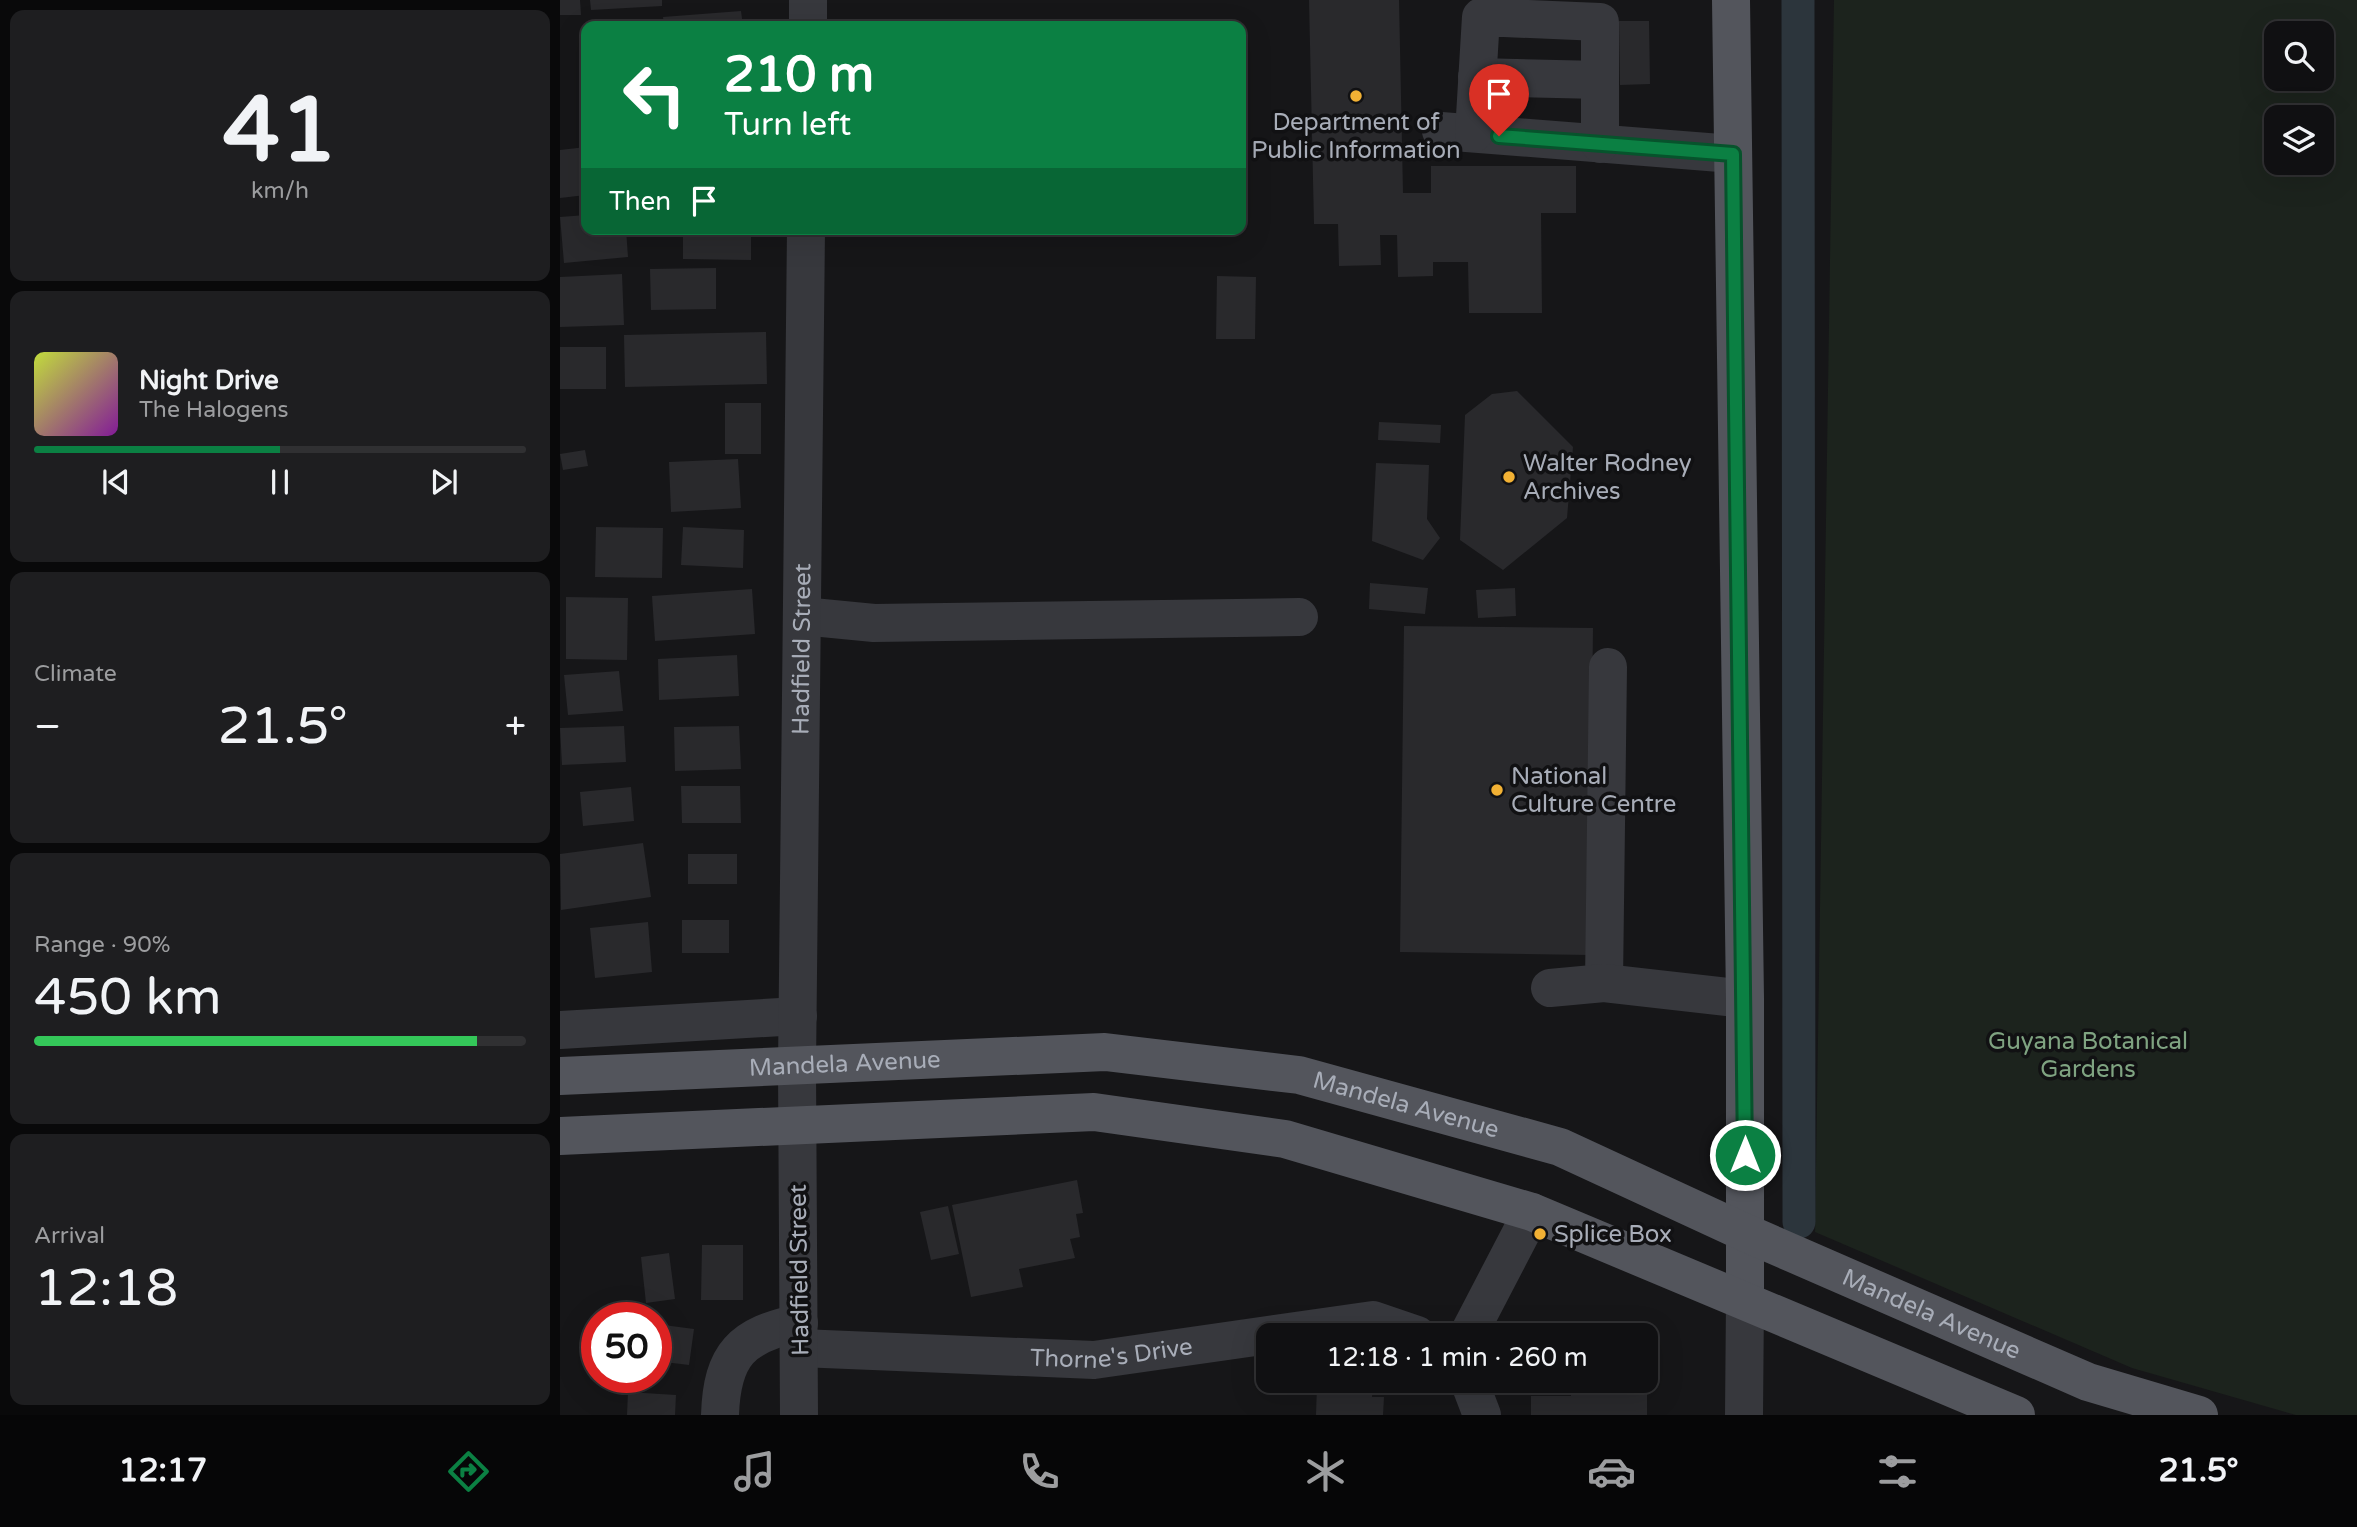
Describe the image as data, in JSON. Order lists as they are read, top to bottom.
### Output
{
  "streets": {
    "main road": ["Mandela Avenue"],
    "street": ["Hadfield Street", "Thorne's Drive"]
  },
  "crossings": [
    ["Hadfield Street", "Mandela Avenue"],
    ["Hadfield Street", "Thorne's Drive"]
  ],
  "parks": ["Guyana Botanical Gardens"],
  "places": [
    "Department of Public Information",
    "Walter Rodney Archives",
    "National Culture Centre",
    "Splice Box"
  ],
  "page": {
    "tile": [
      ["41", "km/h"],
      "Climate",
      ["Range · 90%", "450 km"],
      ["Arrival", "12:18"]
    ],
    "turn": ["210 m", "Turn left"],
    "then": "Then",
    "song": ["Night Drive", "The Halogens"],
    "heat": ["−", "21.5°", "+"],
    "limit": "50",
    "trip": "12:18 · 1 min · 260 m",
    "tabs": ["12:17", "21.5°"]
  }
}
